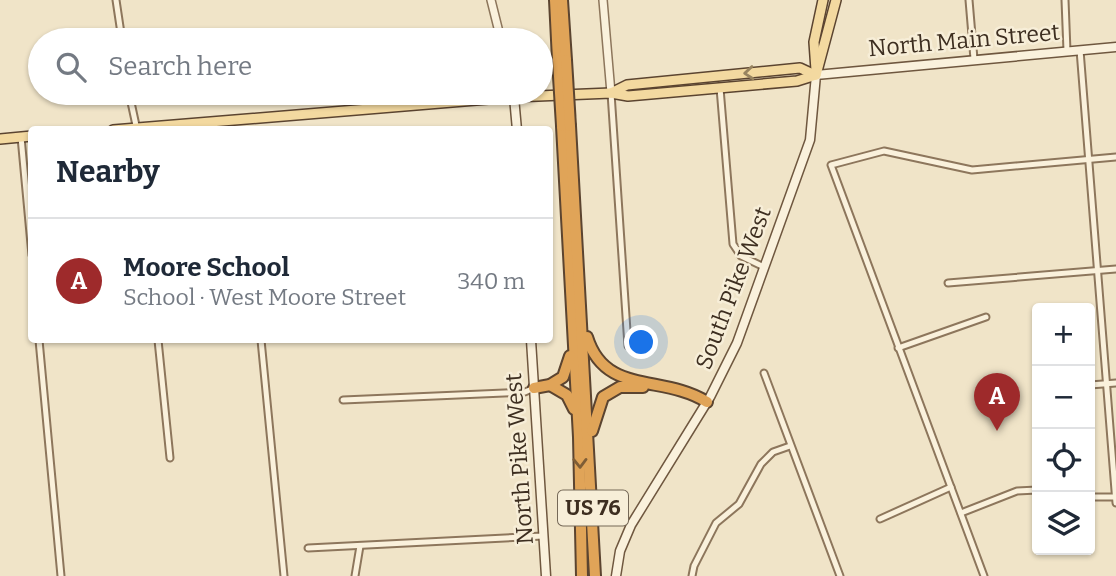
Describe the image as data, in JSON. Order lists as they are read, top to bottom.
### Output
{
  "streets": {
    "highway": ["US 76"],
    "main road": ["North Main Street", "South Pike West", "North Pike West"]
  },
  "crossings": [
    ["North Main Street", "South Pike West"]
  ],
  "page": {
    "search": "Search here",
    "heading": "Nearby",
    "list": [
      {
        "mark": "A",
        "name": "Moore School",
        "note": "School · West Moore Street",
        "value": "340 m"
      }
    ],
    "map_buttons": ["+", "−"],
    "pins": "A"
  }
}
